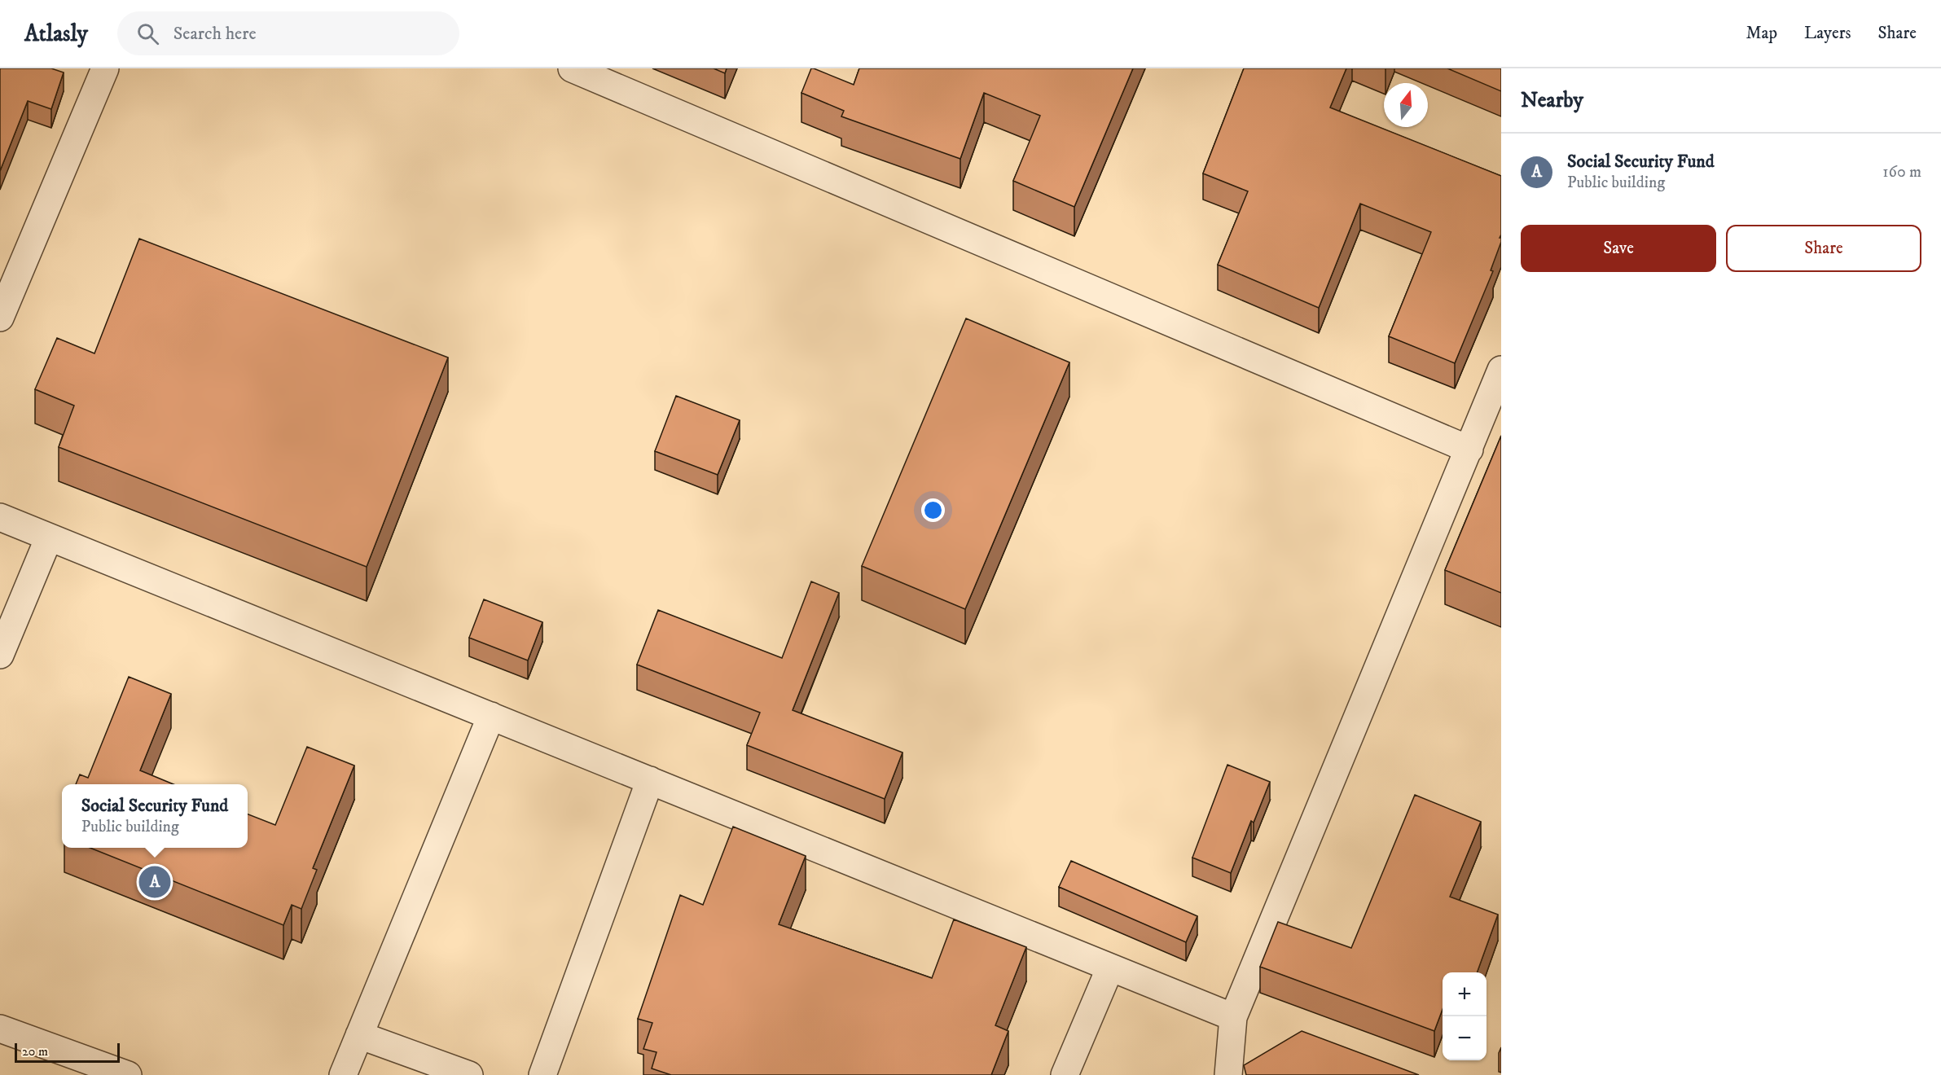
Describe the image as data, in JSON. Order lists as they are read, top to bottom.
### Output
{
  "scale_bar": "20 m",
  "north": "top",
  "page": {
    "header": "Atlasly",
    "search": "Search here",
    "nav": ["Map", "Layers", "Share"],
    "heading": "Nearby",
    "list": [
      {
        "mark": "A",
        "name": "Social Security Fund",
        "note": "Public building",
        "value": "160 m"
      }
    ],
    "buttons": ["Save", "Share"],
    "popup": ["Social Security Fund", "Public building"],
    "pins": "A",
    "map_buttons": ["+", "−"],
    "scale": "20 m"
  }
}
